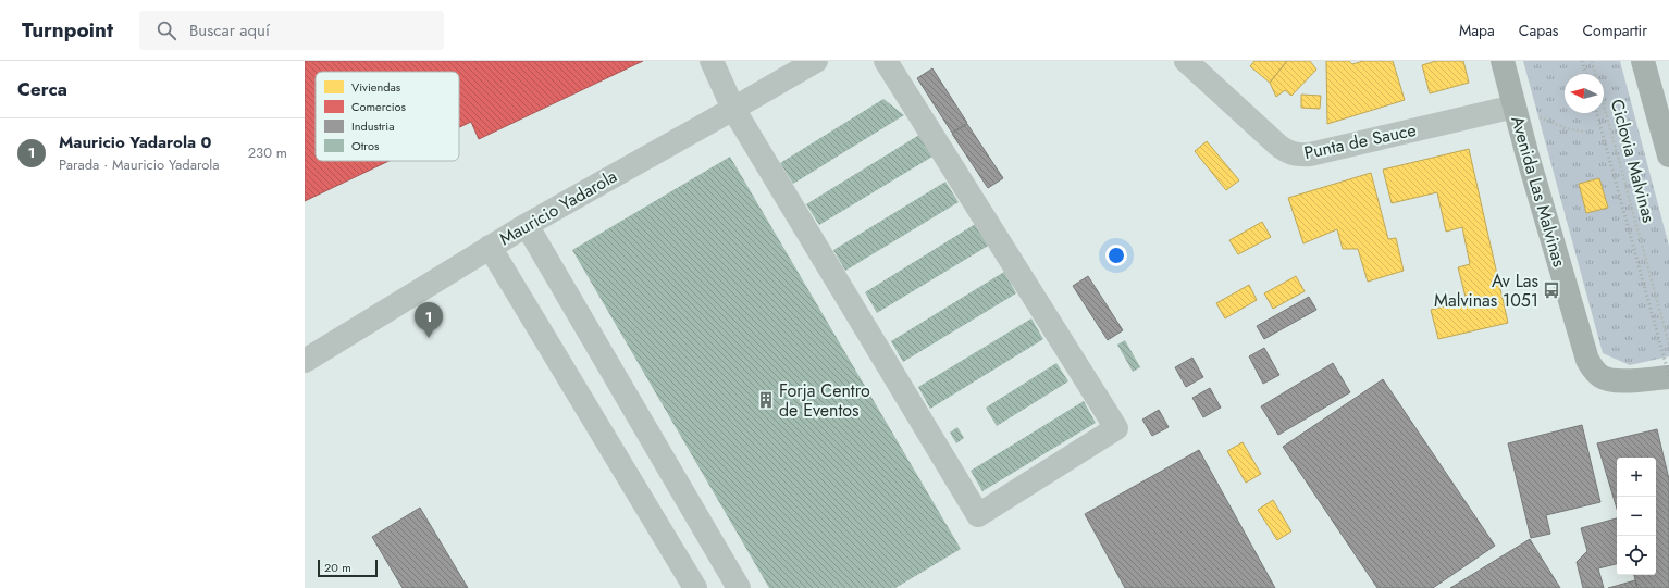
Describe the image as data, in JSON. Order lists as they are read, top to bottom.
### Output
{
  "streets": {
    "main road": ["Avenida Las Malvinas"],
    "street": ["Punta de Sauce", "Mauricio Yadarola"],
    "path": ["Ciclovia Malvinas"]
  },
  "crossings": [
    ["Punta de Sauce", "Avenida Las Malvinas"]
  ],
  "places": {
    "bus stop": ["Av Las Malvinas 1051"],
    "building": ["Forja Centro de Eventos"]
  },
  "legend": [
    "Viviendas",
    "Comercios",
    "Industria",
    "Otros"
  ],
  "scale_bar": "20 m",
  "north": "left",
  "page": {
    "header": "Turnpoint",
    "search": "Buscar aquí",
    "nav": ["Mapa", "Capas", "Compartir"],
    "heading": "Cerca",
    "list": [
      {
        "mark": "1",
        "name": "Mauricio Yadarola 0",
        "note": "Parada · Mauricio Yadarola",
        "value": "230 m"
      }
    ],
    "pins": "1",
    "map_buttons": ["+", "−"],
    "scale": "20 m"
  }
}
